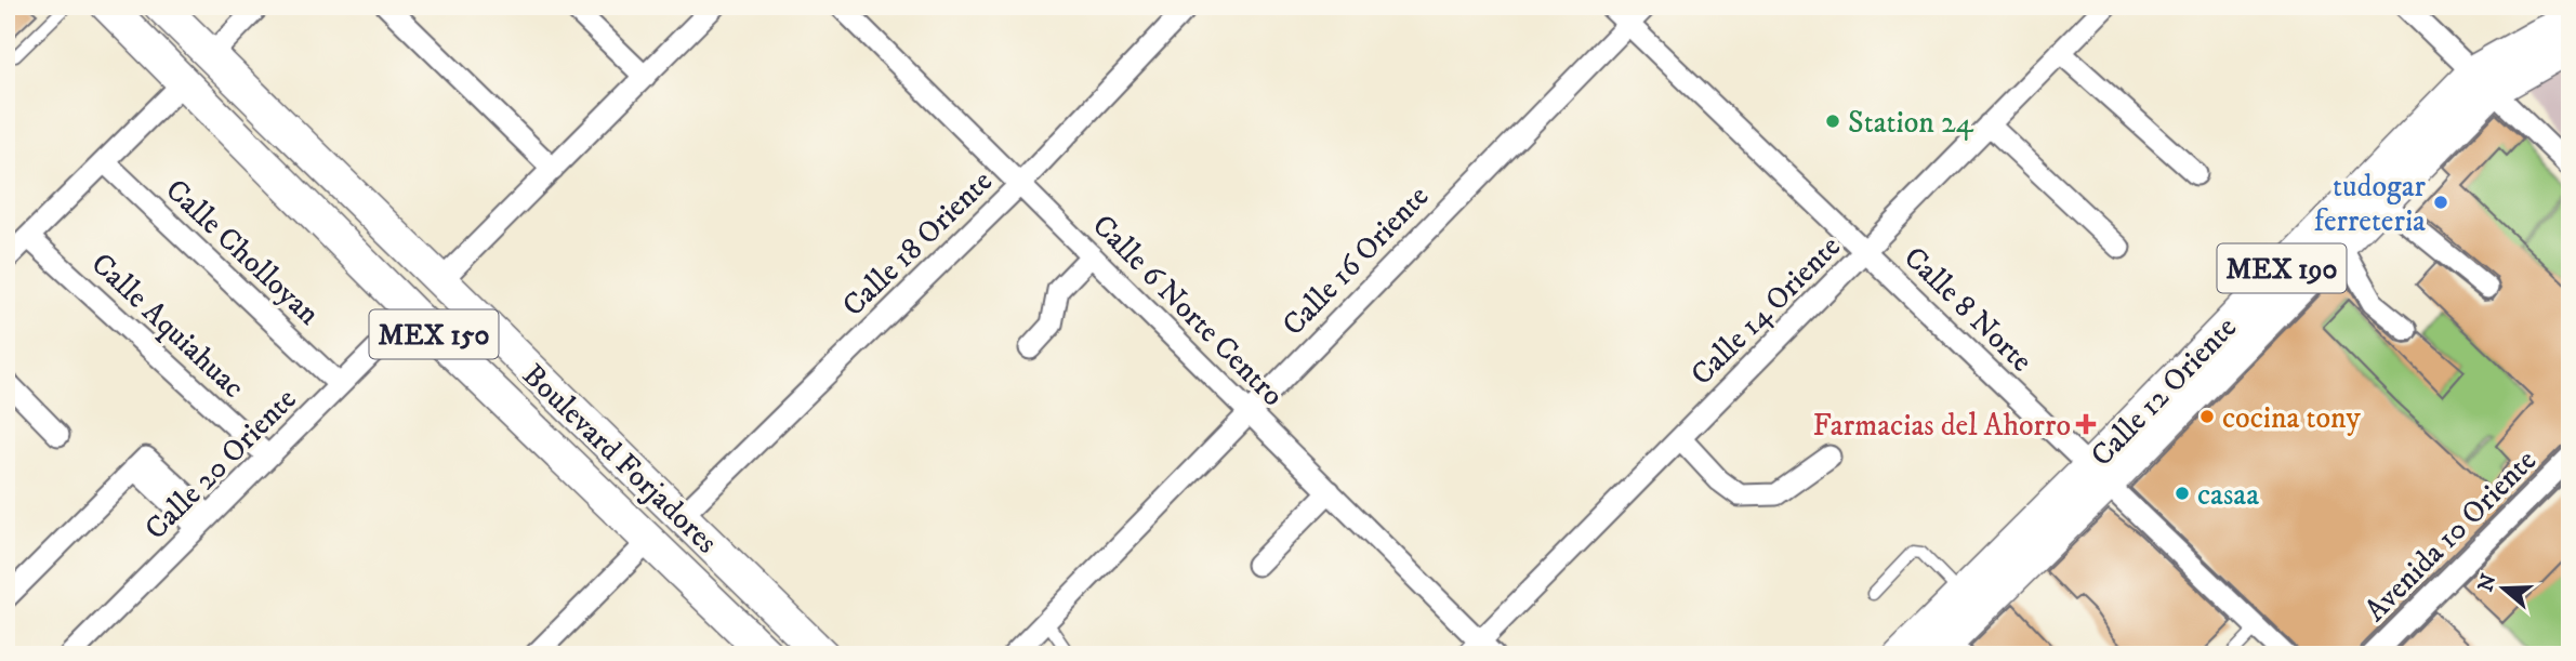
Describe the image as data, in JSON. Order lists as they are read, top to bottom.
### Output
{
  "streets": {
    "main road": [
      "MEX 190",
      "MEX 150",
      "Calle 12 Oriente",
      "Boulevard Forjadores"
    ],
    "street": [
      "Calle 18 Oriente",
      "Calle Cholloyan",
      "Calle 16 Oriente",
      "Calle 8 Norte",
      "Calle 6 Norte Centro",
      "Calle 14 Oriente",
      "Calle Aquiahuac",
      "Calle 20 Oriente",
      "Avenida 10 Oriente"
    ]
  },
  "crossings": [
    ["Calle 18 Oriente", "Calle 6 Norte Centro"],
    ["Calle 18 Oriente", "Boulevard Forjadores"],
    ["Calle Cholloyan", "Calle 20 Oriente"],
    ["Calle 16 Oriente", "Calle 8 Norte"],
    ["Calle 16 Oriente", "Calle 6 Norte Centro"],
    ["Calle 8 Norte", "Calle 14 Oriente"],
    ["Calle 8 Norte", "Calle 12 Oriente"],
    ["Calle 6 Norte Centro", "Calle 14 Oriente"],
    ["Calle Aquiahuac", "Calle 20 Oriente"],
    ["Boulevard Forjadores", "Calle 20 Oriente"]
  ],
  "places": {
    "other": [
      "Station 24",
      "tudogar ferreteria",
      "cocina tony",
      "casaa"
    ],
    "health": ["Farmacias del Ahorro"]
  },
  "north": "left"
}
